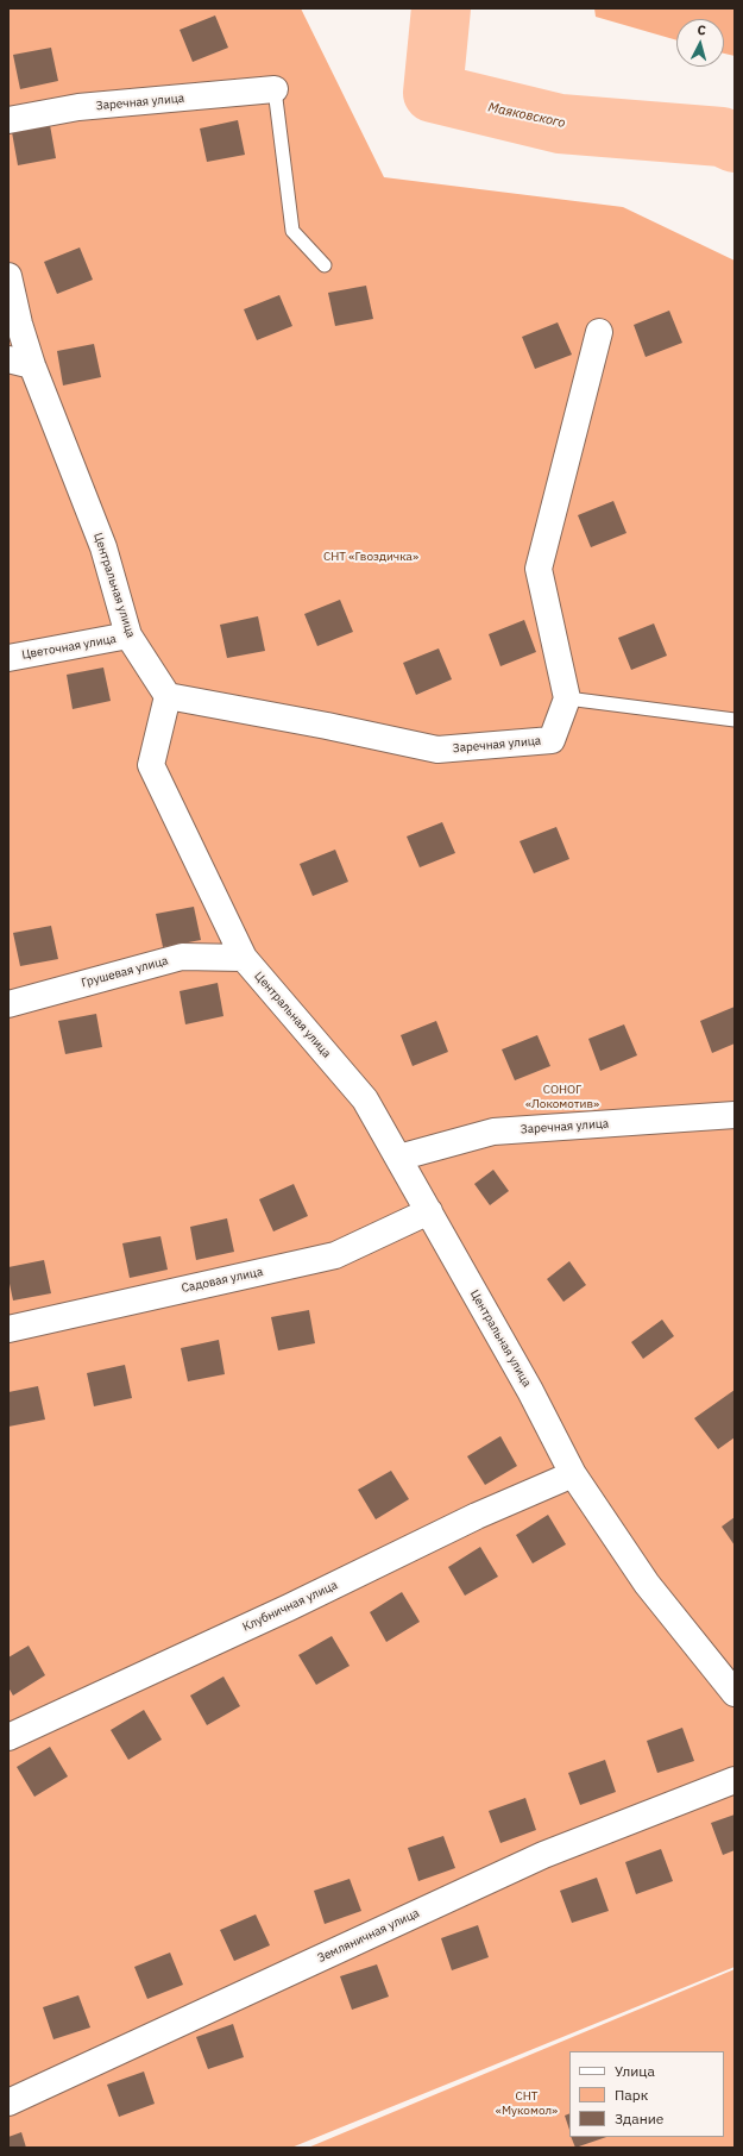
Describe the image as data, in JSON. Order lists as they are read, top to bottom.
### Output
{
  "streets": {
    "street": [
      "Заречная улица",
      "Центральная улица",
      "Цветочная улица",
      "Грушевая улица",
      "Садовая улица",
      "Клубничная улица",
      "Земляничная улица"
    ]
  },
  "crossings": [
    ["Заречная улица", "Центральная улица"],
    ["Центральная улица", "Цветочная улица"],
    ["Центральная улица", "Грушевая улица"],
    ["Центральная улица", "Садовая улица"],
    ["Центральная улица", "Клубничная улица"]
  ],
  "water": ["Маяковского"],
  "parks": ["СНТ «Гвоздичка»", "СОНОГ «Локомотив»", "СНТ «Мукомол»"],
  "legend": ["Улица", "Парк", "Здание"],
  "north": "top"
}
